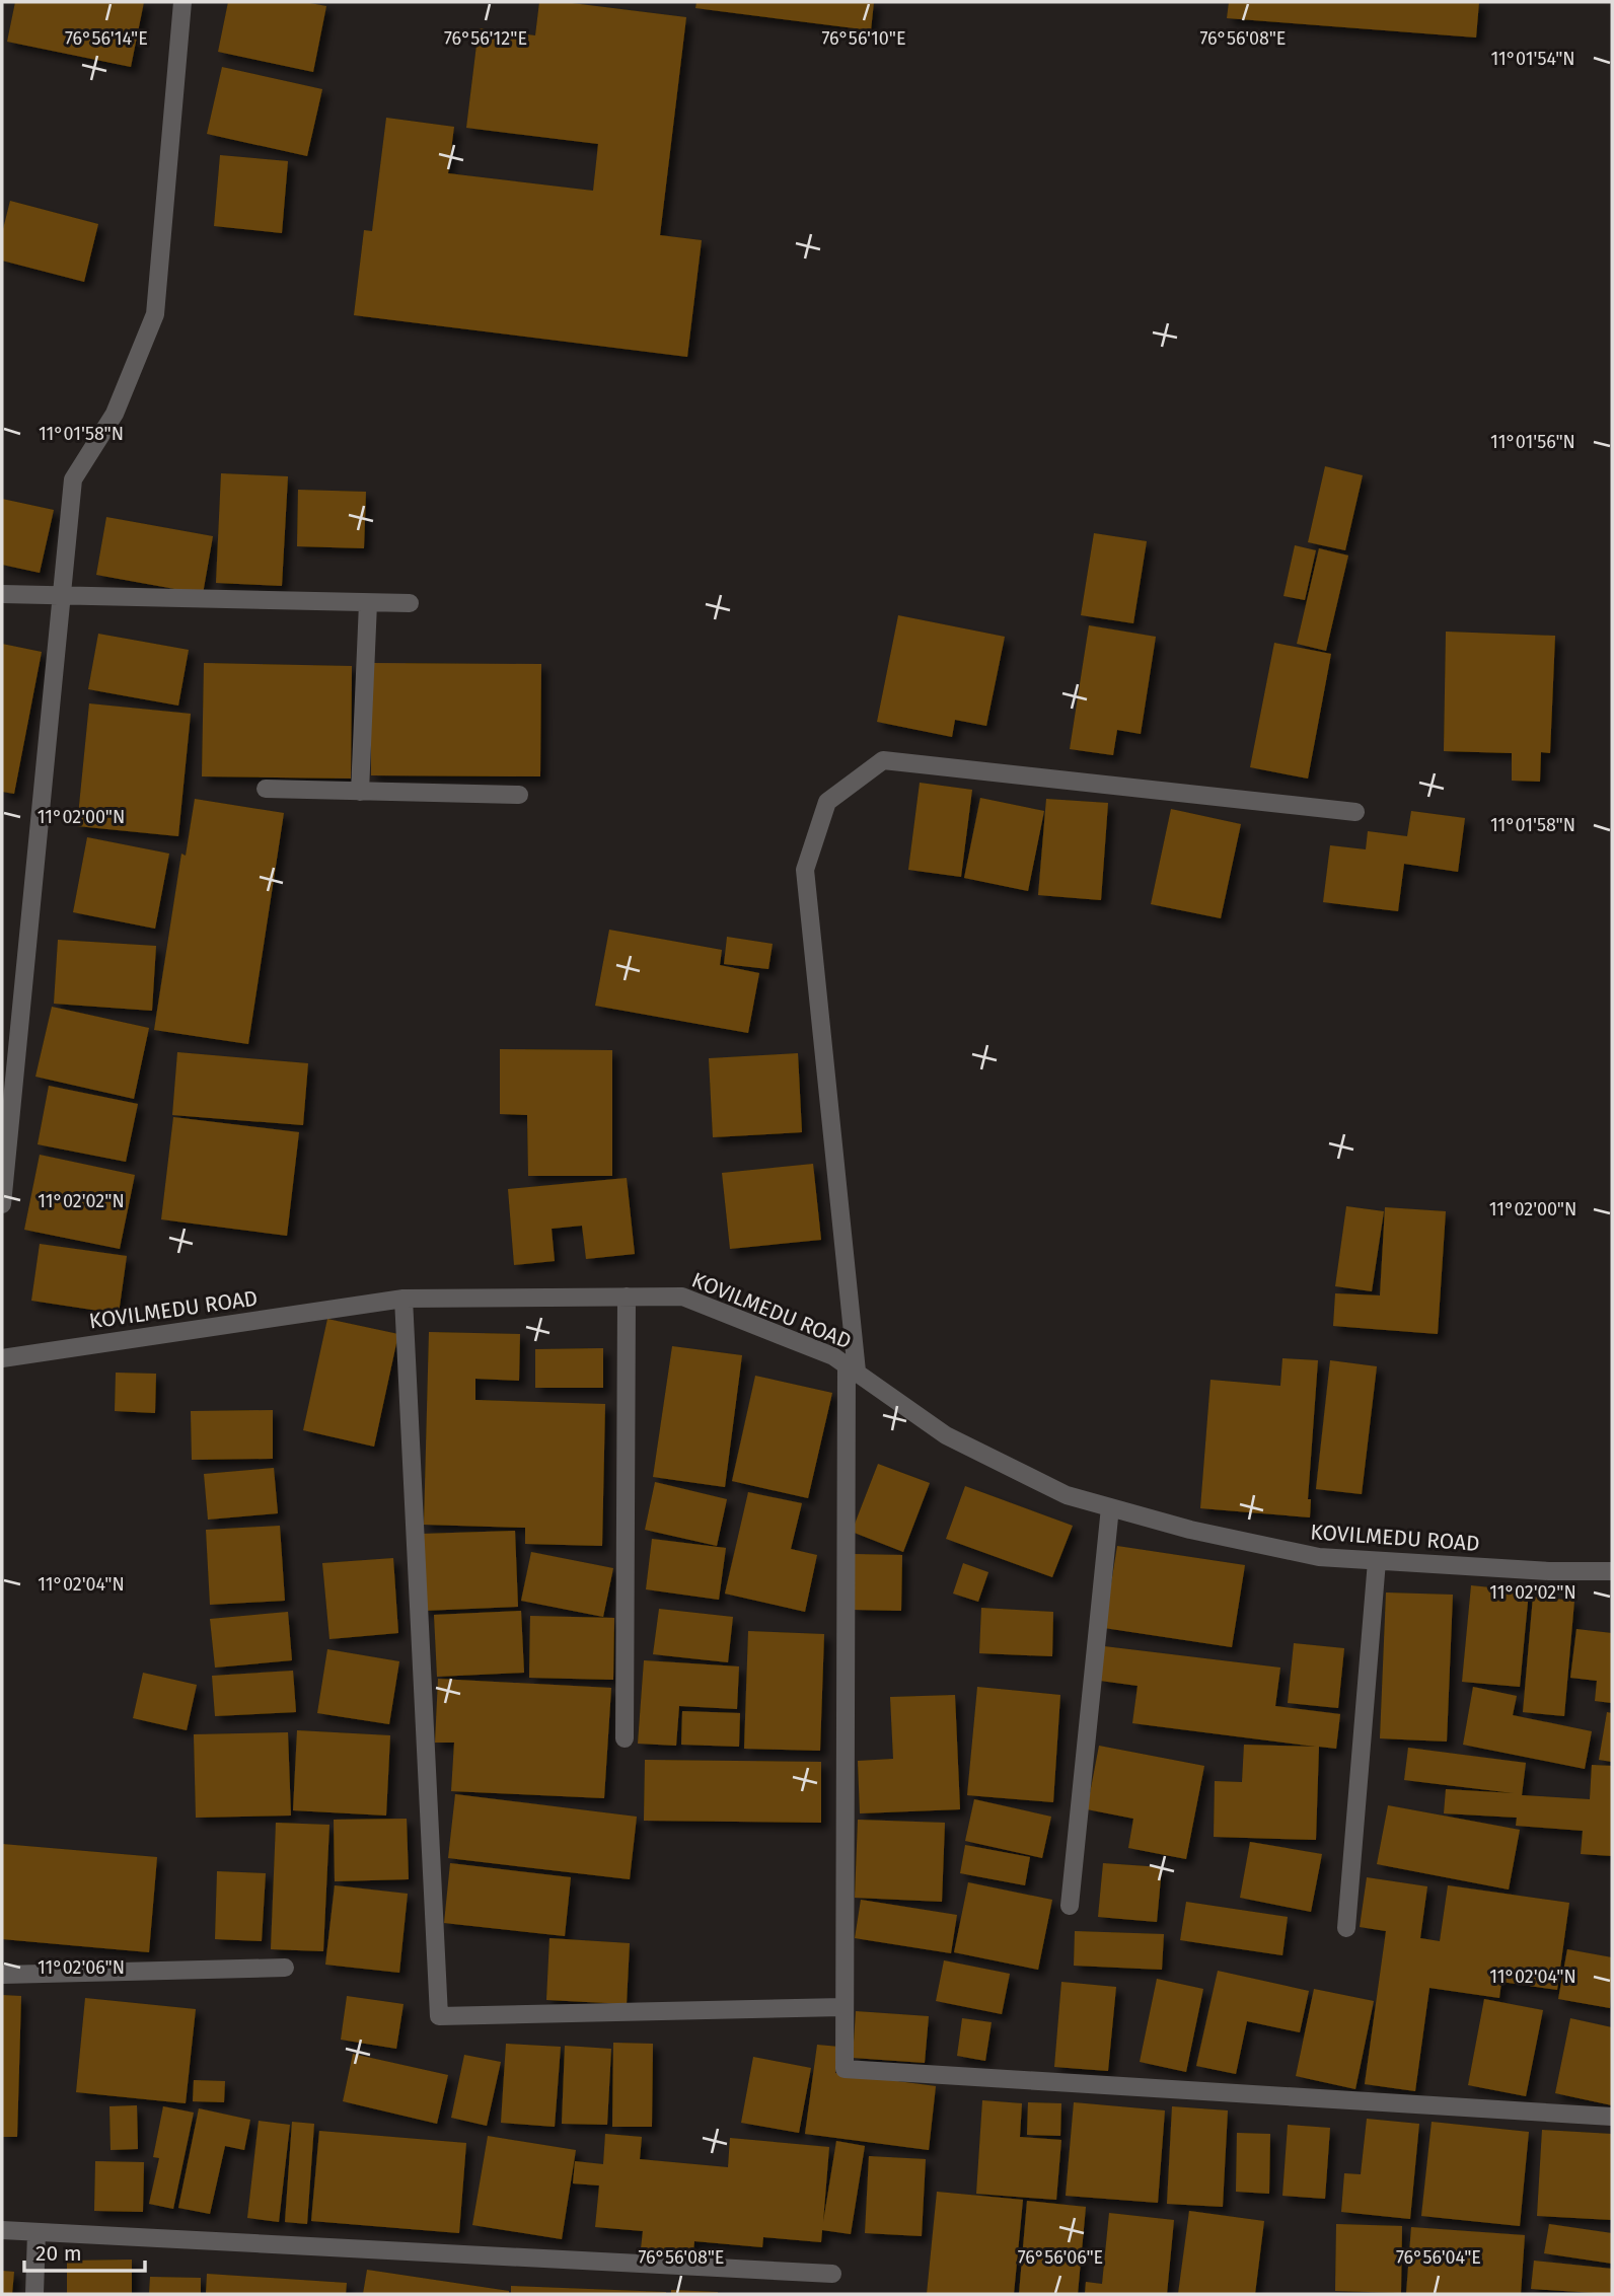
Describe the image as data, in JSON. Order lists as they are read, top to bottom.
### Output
{
  "streets": {
    "street": ["KOVILMEDU ROAD"]
  },
  "scale_bar": "20 m",
  "coordinates": [
    "76°56'12\"E",
    "76°56'14\"E",
    "76°56'10\"E",
    "76°56'08\"E",
    "11°01'54\"N",
    "11°01'58\"N",
    "11°01'56\"N",
    "11°02'00\"N",
    "11°02'02\"N",
    "11°02'04\"N",
    "11°02'06\"N",
    "76°56'06\"E",
    "76°56'04\"E"
  ]
}
